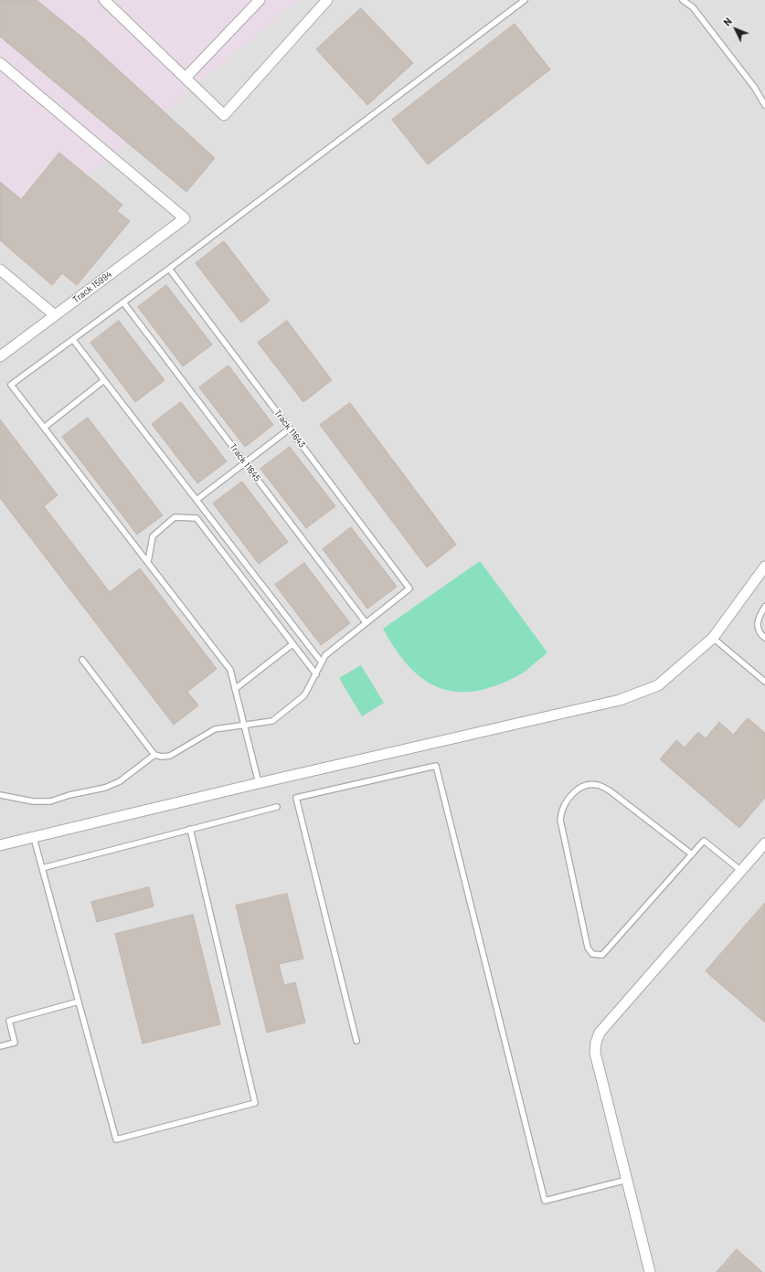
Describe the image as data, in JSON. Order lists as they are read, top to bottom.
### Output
{
  "streets": {
    "street": ["Track 15994"],
    "lane": ["Track 11643", "Track 11645"]
  },
  "crossings": [
    ["Track 11643", "Track 11645"]
  ],
  "north": "top left"
}
